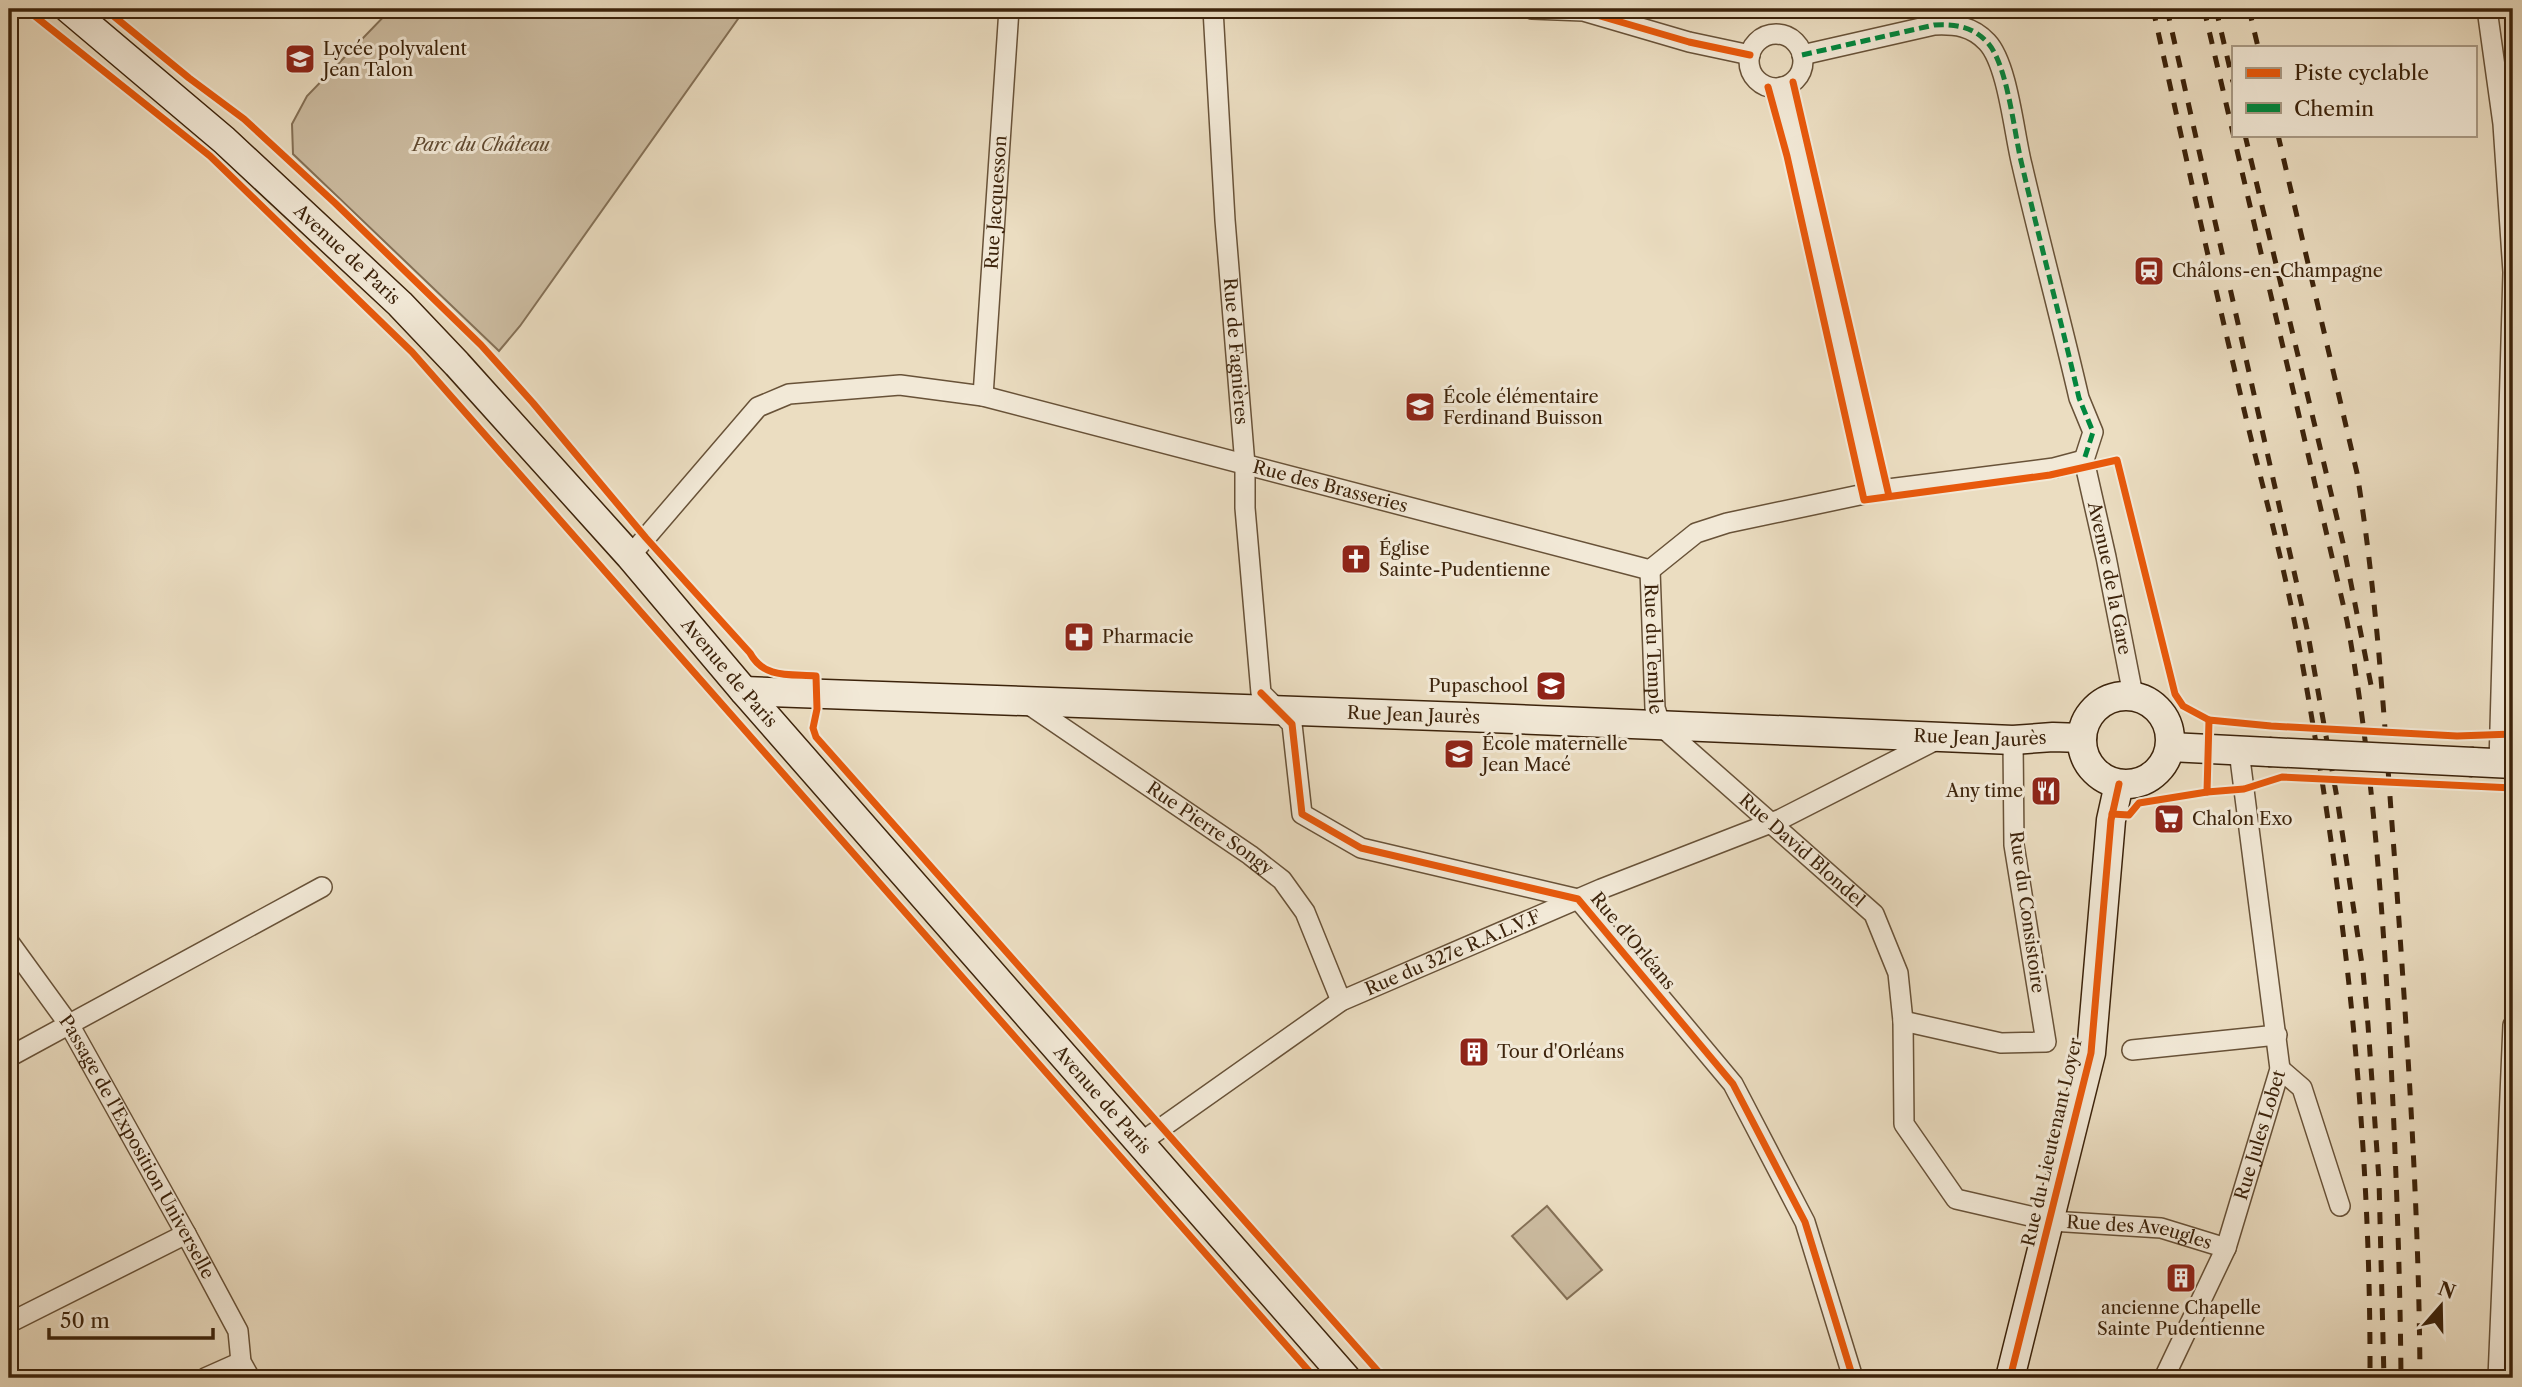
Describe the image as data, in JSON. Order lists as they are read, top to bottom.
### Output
{
  "streets": {
    "main road": ["Avenue de Paris", "Rue Jean Jaurès", "Rue du Lieutenant Loyer"],
    "street": [
      "Rue Jacquesson",
      "Rue de Fagnières",
      "Rue des Brasseries",
      "Avenue de la Gare",
      "Rue du Temple",
      "Rue Pierre Songy",
      "Rue David Blondel",
      "Rue du Consistoire",
      "Rue d'Orléans",
      "Rue du 327e R.A.L.V.F",
      "Rue Jules Lobet",
      "Passage de l'Exposition Universelle",
      "Rue des Aveugles"
    ]
  },
  "crossings": [
    ["Rue Jacquesson", "Rue des Brasseries"],
    ["Avenue de Paris", "Rue des Brasseries"],
    ["Avenue de Paris", "Rue Jean Jaurès"],
    ["Avenue de Paris", "Rue du 327e R.A.L.V.F"],
    ["Rue de Fagnières", "Rue des Brasseries"],
    ["Rue de Fagnières", "Rue Jean Jaurès"],
    ["Rue de Fagnières", "Rue d'Orléans"],
    ["Rue des Brasseries", "Rue du Temple"],
    ["Avenue de la Gare", "Rue Jean Jaurès"],
    ["Avenue de la Gare", "Rue du Lieutenant Loyer"],
    ["Rue du Temple", "Rue Jean Jaurès"],
    ["Rue du Temple", "Rue David Blondel"],
    ["Rue Jean Jaurès", "Rue Pierre Songy"],
    ["Rue Jean Jaurès", "Rue David Blondel"],
    ["Rue Jean Jaurès", "Rue du Consistoire"],
    ["Rue Jean Jaurès", "Rue d'Orléans"],
    ["Rue Jean Jaurès", "Rue du 327e R.A.L.V.F"],
    ["Rue Jean Jaurès", "Rue du Lieutenant Loyer"],
    ["Rue Pierre Songy", "Rue du 327e R.A.L.V.F"],
    ["Rue David Blondel", "Rue du Consistoire"],
    ["Rue David Blondel", "Rue du 327e R.A.L.V.F"],
    ["Rue David Blondel", "Rue des Aveugles"],
    ["Rue du Consistoire", "Rue des Aveugles"],
    ["Rue d'Orléans", "Rue du 327e R.A.L.V.F"],
    ["Rue Jules Lobet", "Rue des Aveugles"],
    ["Rue du Lieutenant Loyer", "Rue des Aveugles"]
  ],
  "parks": ["Parc du Château"],
  "places": {
    "school or university": [
      "Lycée polyvalent Jean Talon",
      "École élémentaire Ferdinand Buisson",
      "Pupaschool",
      "École maternelle Jean Macé"
    ],
    "station": ["Châlons-en-Champagne"],
    "church": ["Église Sainte-Pudentienne"],
    "pharmacy": ["Pharmacie"],
    "restaurant": ["Any time"],
    "supermarket": ["Chalon Exo"],
    "building": ["Tour d'Orléans", "ancienne Chapelle Sainte Pudentienne"]
  },
  "legend": ["Piste cyclable", "Chemin"],
  "scale_bar": "50 m",
  "north": "top"
}
